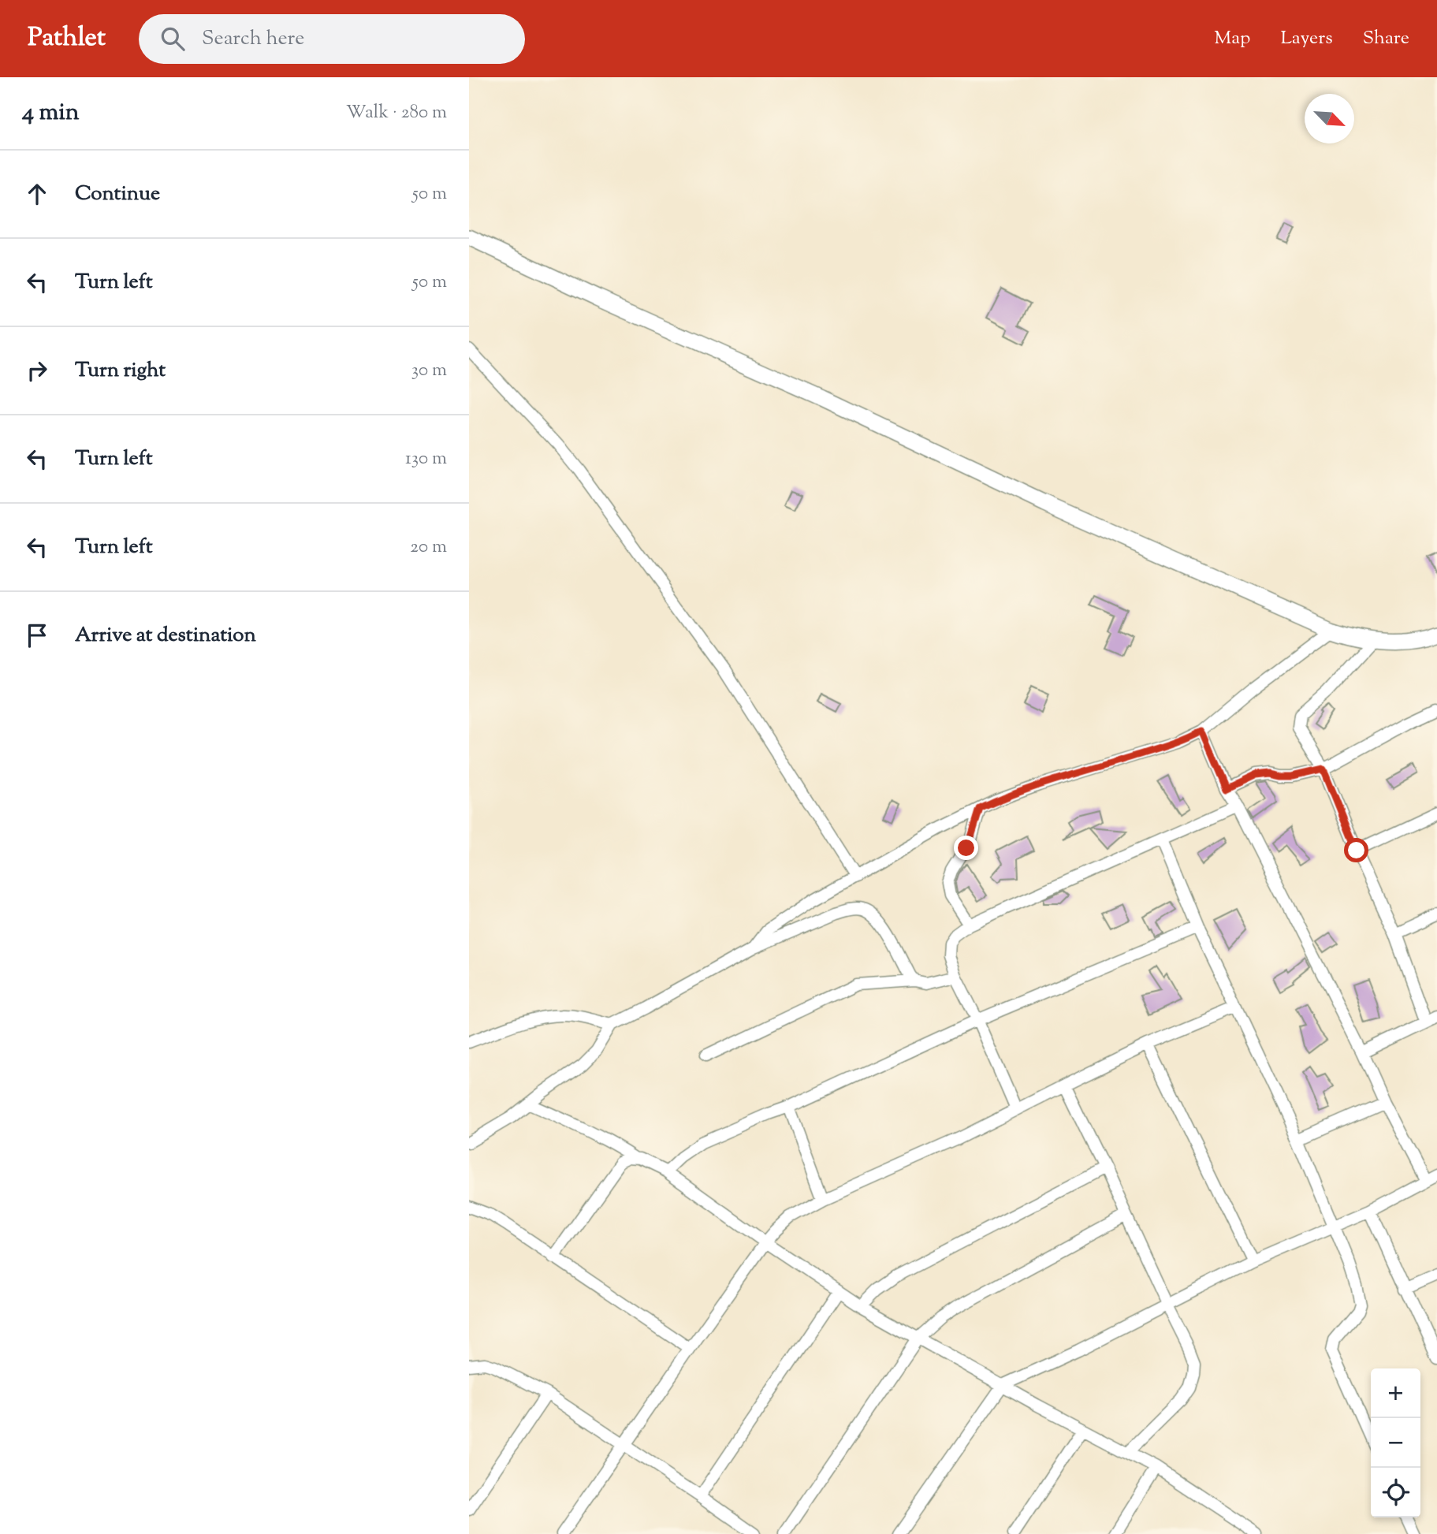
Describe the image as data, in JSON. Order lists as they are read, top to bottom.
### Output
{
  "north": "bottom right",
  "page": {
    "header": "Pathlet",
    "search": "Search here",
    "nav": ["Map", "Layers", "Share"],
    "heading": ["4 min", "Walk · 280 m"],
    "list": [
      ["Continue", "50 m"],
      ["Turn left", "50 m"],
      ["Turn right", "30 m"],
      ["Turn left", "130 m"],
      ["Turn left", "20 m"],
      "Arrive at destination"
    ],
    "map_buttons": ["+", "−"]
  }
}
